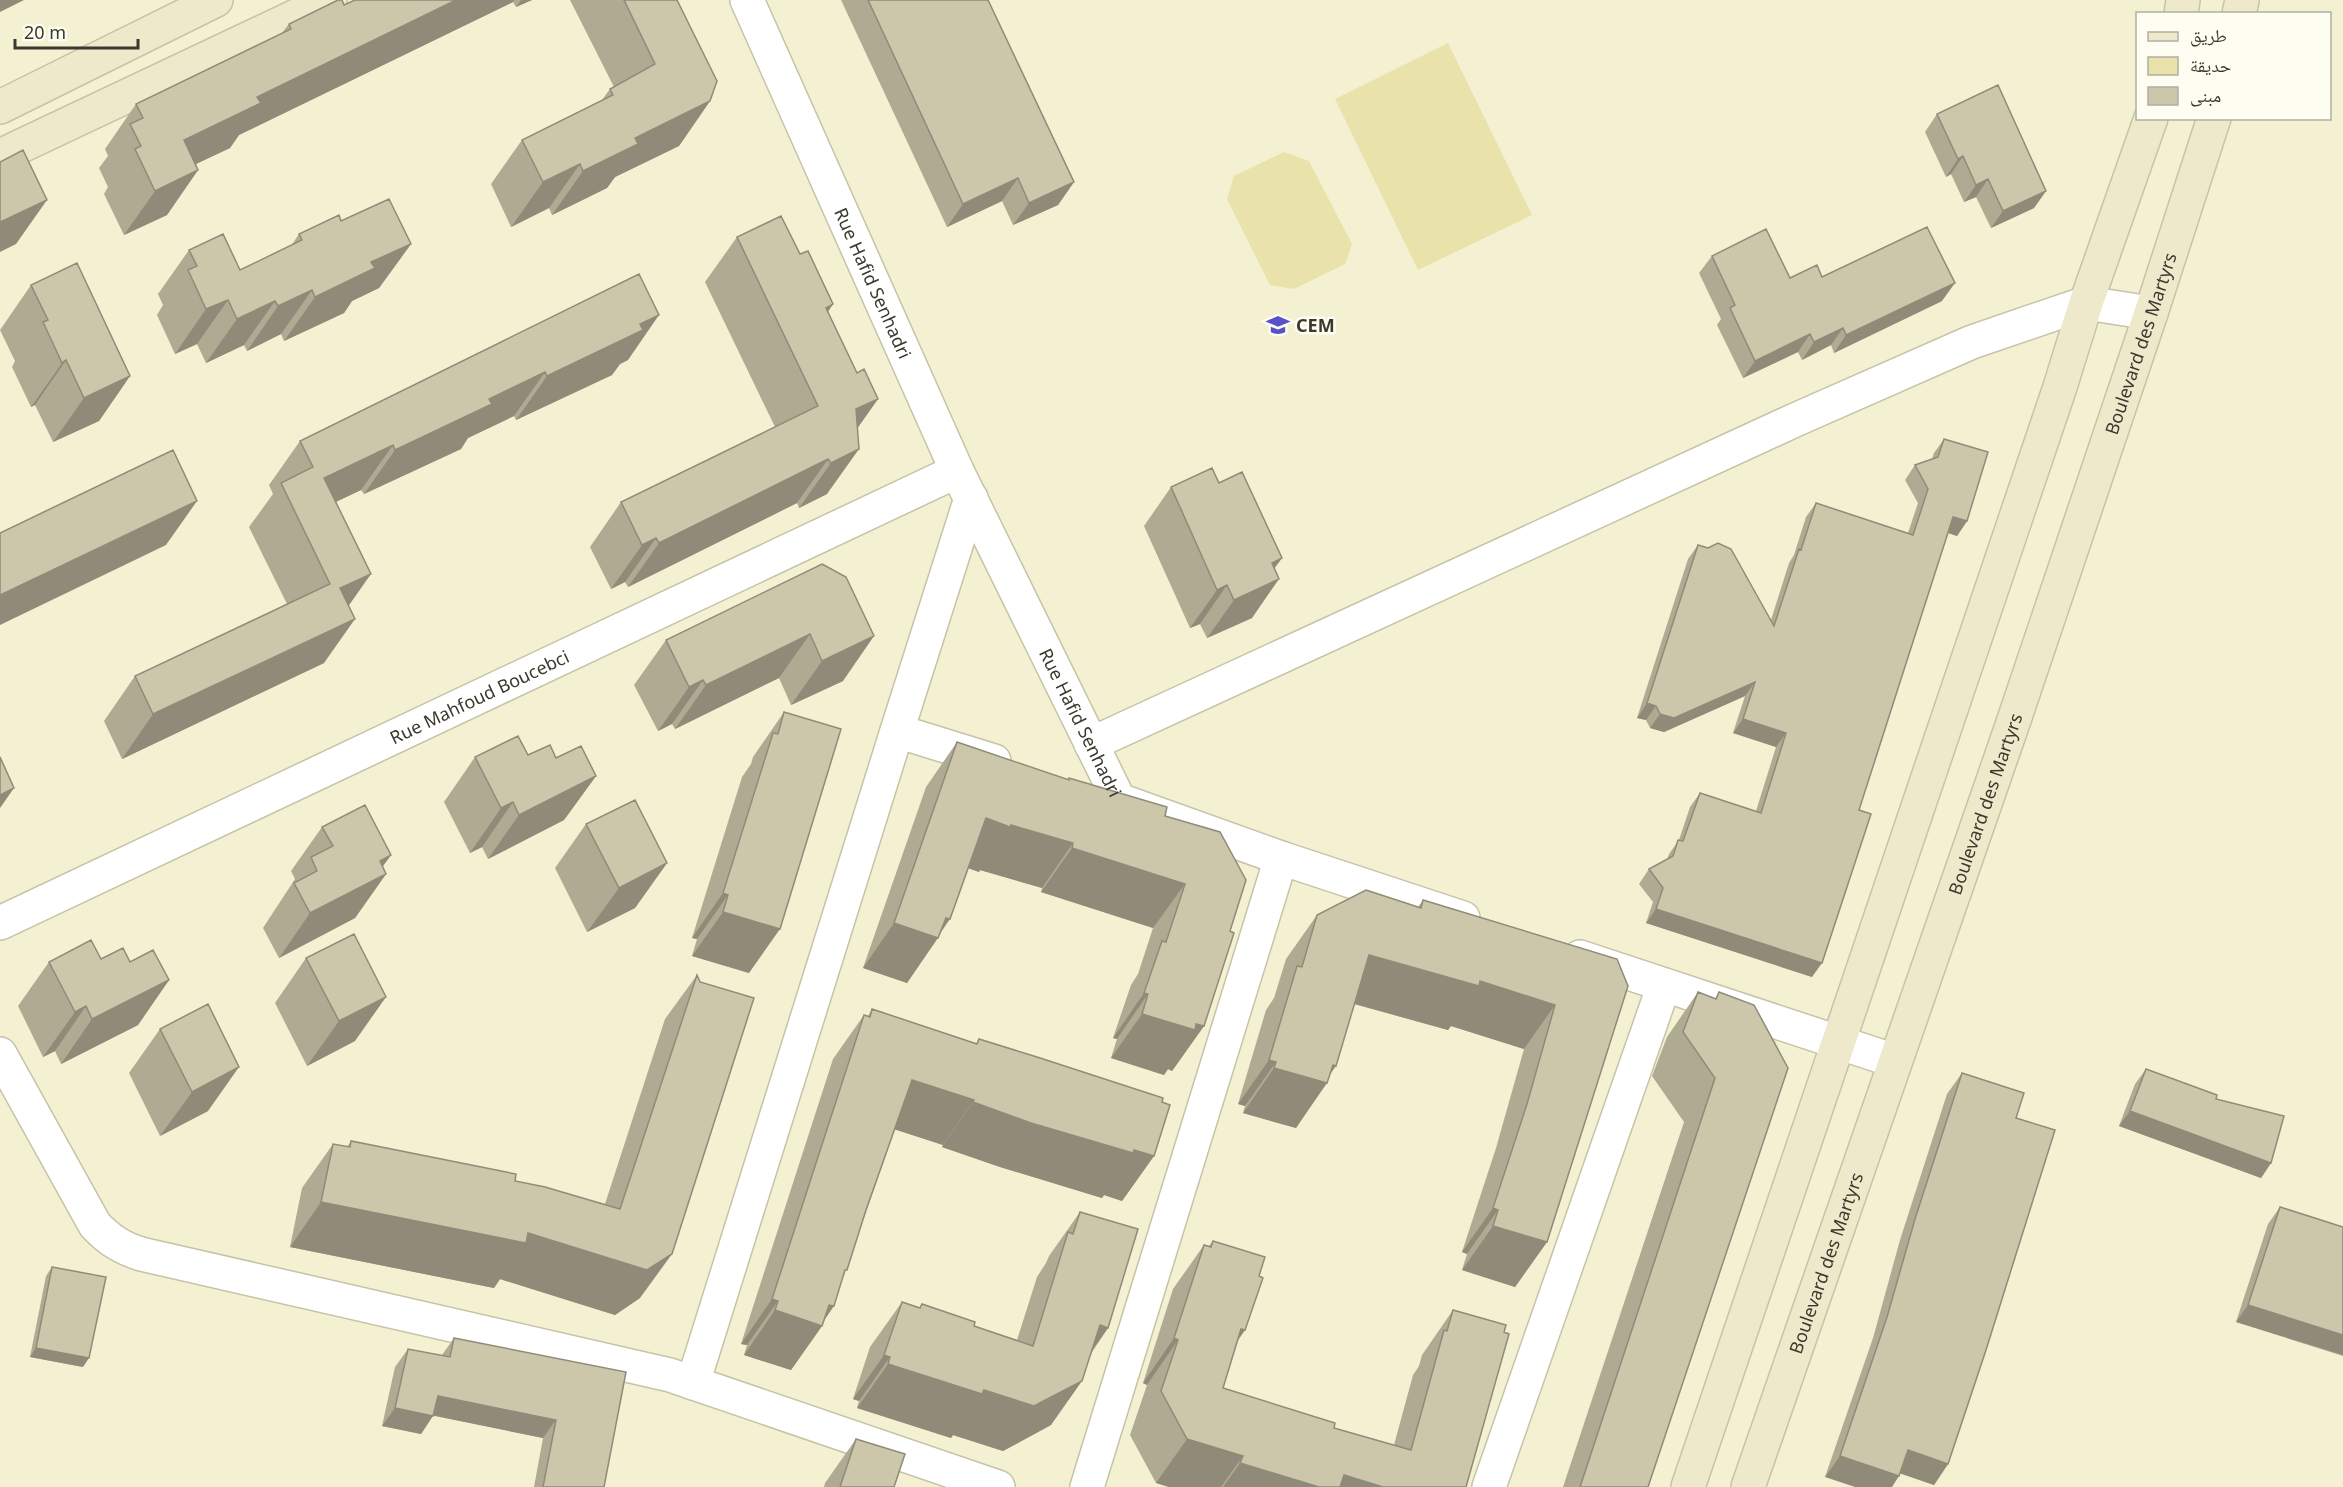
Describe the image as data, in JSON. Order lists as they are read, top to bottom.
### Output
{
  "streets": {
    "street": ["Rue Hafid Senhadri", "Boulevard des Martyrs", "Rue Mahfoud Boucebci"]
  },
  "crossings": [
    ["Rue Hafid Senhadri", "Rue Mahfoud Boucebci"]
  ],
  "places": {
    "school or university": ["CEM"]
  },
  "legend": ["طريق", "حديقة", "مبنى"],
  "scale_bar": "20 m"
}
